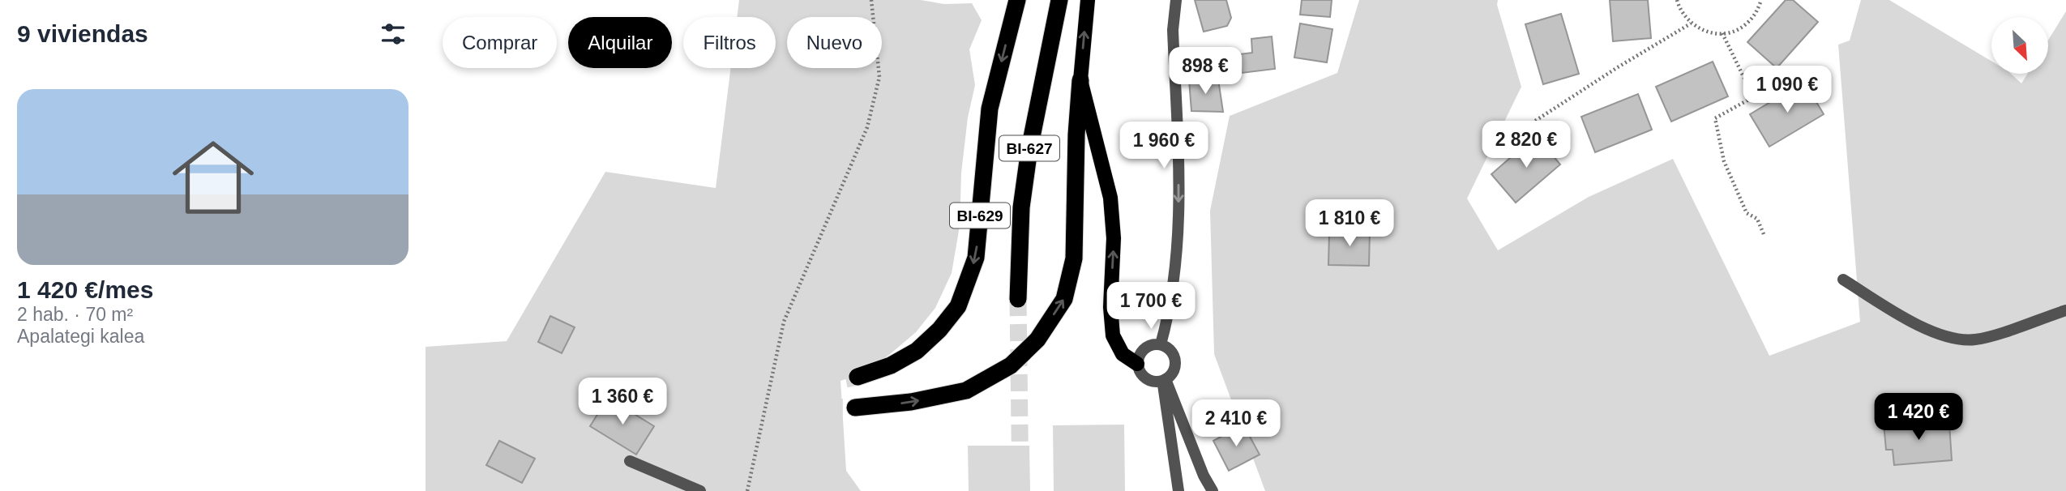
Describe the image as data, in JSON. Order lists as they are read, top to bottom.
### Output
{
  "streets": {
    "highway": ["BI-627", "BI-629"]
  },
  "north": "bottom right",
  "page": {
    "heading": "9 viviendas",
    "chip": [
      "Comprar",
      "Alquilar",
      "Filtros",
      "Nuevo"
    ],
    "price": [
      "898 €",
      "1 090 €",
      "2 820 €",
      "1 960 €",
      "1 810 €",
      "1 700 €",
      "1 360 €",
      "1 420 €",
      "2 410 €"
    ],
    "list": [
      {
        "name": "1 420 €/mes",
        "note": "2 hab. · 70 m² · Apalategi kalea"
      }
    ]
  }
}
